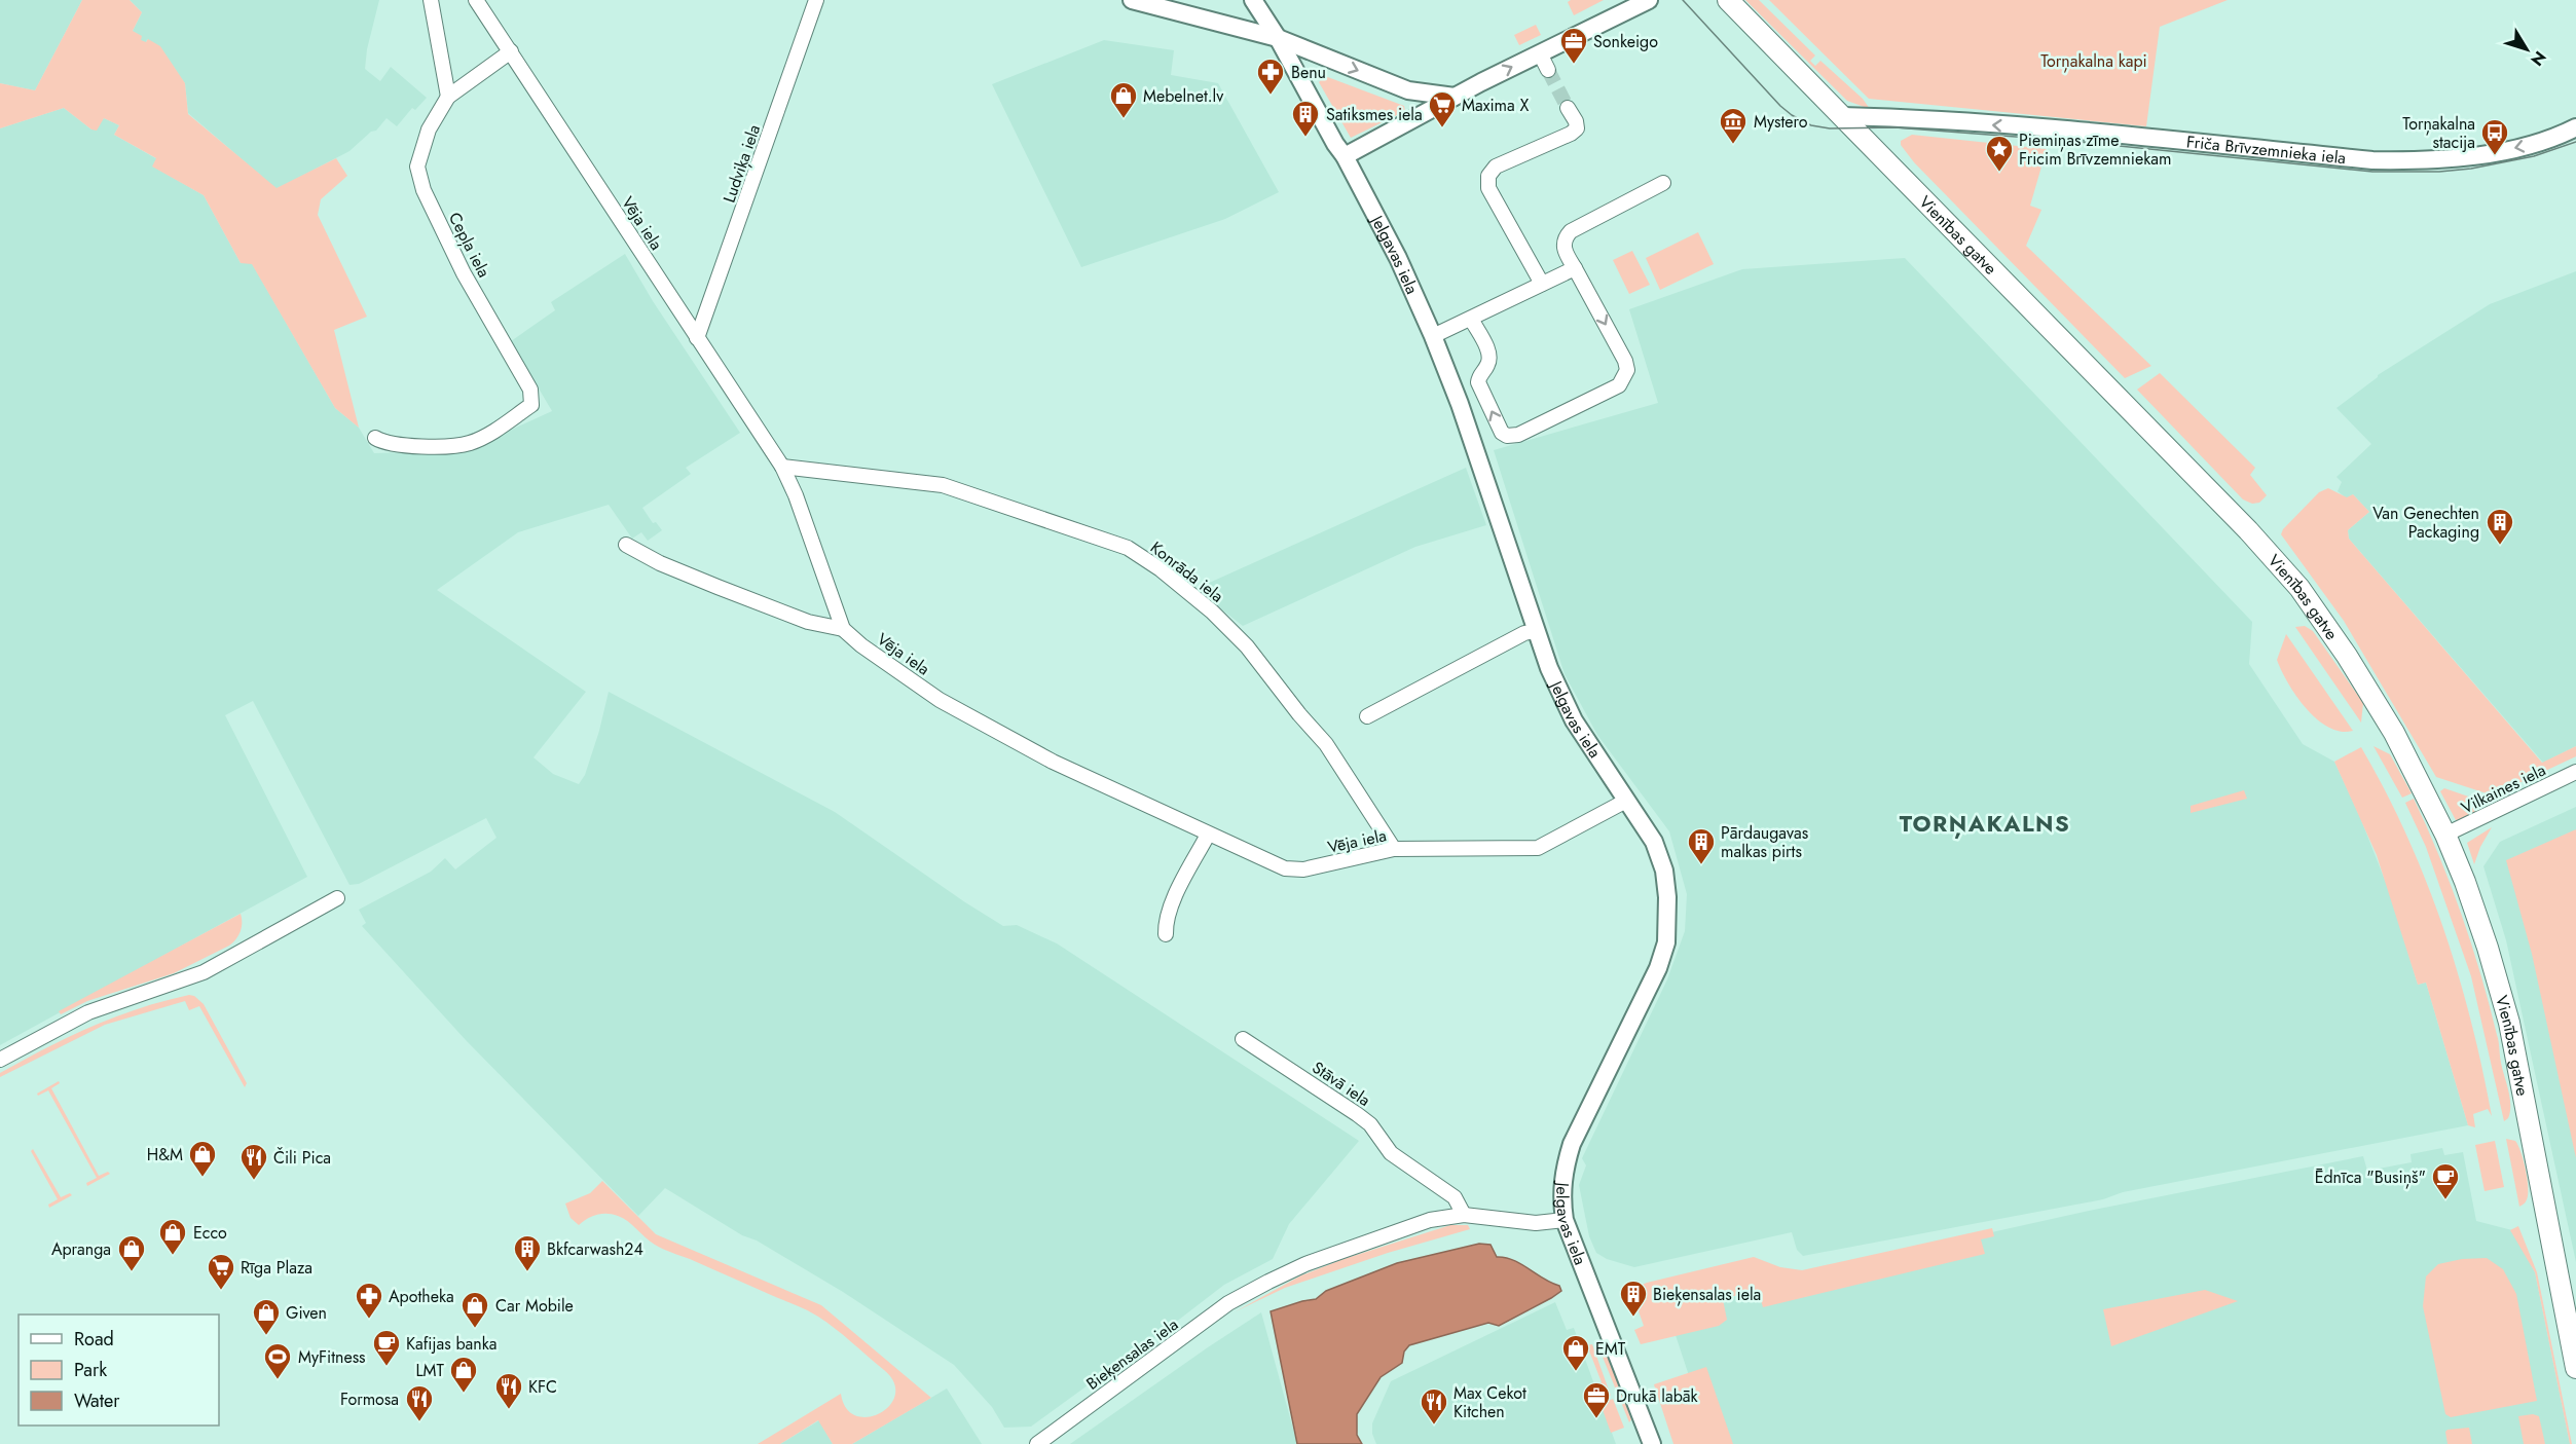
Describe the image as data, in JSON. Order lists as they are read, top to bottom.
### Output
{
  "streets": {
    "main road": ["Vienības gatve"],
    "street": [
      "Friča Brīvzemnieka iela",
      "Ludviķa iela",
      "Vēja iela",
      "Cepļa iela",
      "Jelgavas iela",
      "Konrāda iela",
      "Vilkaines iela",
      "Stāvā iela",
      "Bieķensalas iela"
    ]
  },
  "crossings": [
    ["Friča Brīvzemnieka iela", "Vienības gatve"],
    ["Ludviķa iela", "Vēja iela"],
    ["Vēja iela", "Cepļa iela"],
    ["Vēja iela", "Jelgavas iela"],
    ["Vēja iela", "Konrāda iela"],
    ["Vienības gatve", "Vilkaines iela"],
    ["Jelgavas iela", "Bieķensalas iela"],
    ["Stāvā iela", "Bieķensalas iela"]
  ],
  "one_way": ["Friča Brīvzemnieka iela"],
  "districts": ["TORŅAKALNS"],
  "parks": ["Torņakalna kapi"],
  "places": {
    "office": ["Sonkeigo", "Drukā labāk"],
    "pharmacy": ["Benu", "Apotheka"],
    "shop": [
      "Mebelnet.lv",
      "H&M",
      "Ecco",
      "Apranga",
      "Car Mobile",
      "Given",
      "EMT",
      "LMT"
    ],
    "supermarket": ["Maxima X", "Rīga Plaza"],
    "building": [
      "Satiksmes iela",
      "Van Genechten Packaging",
      "Pārdaugavas malkas pirts",
      "Bkfcarwash24",
      "Bieķensalas iela"
    ],
    "museum": ["Mystero"],
    "bus stop": ["Torņakalna stacija"],
    "place": ["Piemiņas zīme Fricim Brīvzemniekam"],
    "restaurant": [
      "Čili Pica",
      "KFC",
      "Formosa",
      "Max Cekot Kitchen"
    ],
    "cafe": ["Ēdnīca \"Busiņš\"", "Kafijas banka"],
    "sports": ["MyFitness"]
  },
  "legend": ["Road", "Park", "Water"],
  "north": "bottom right"
}
